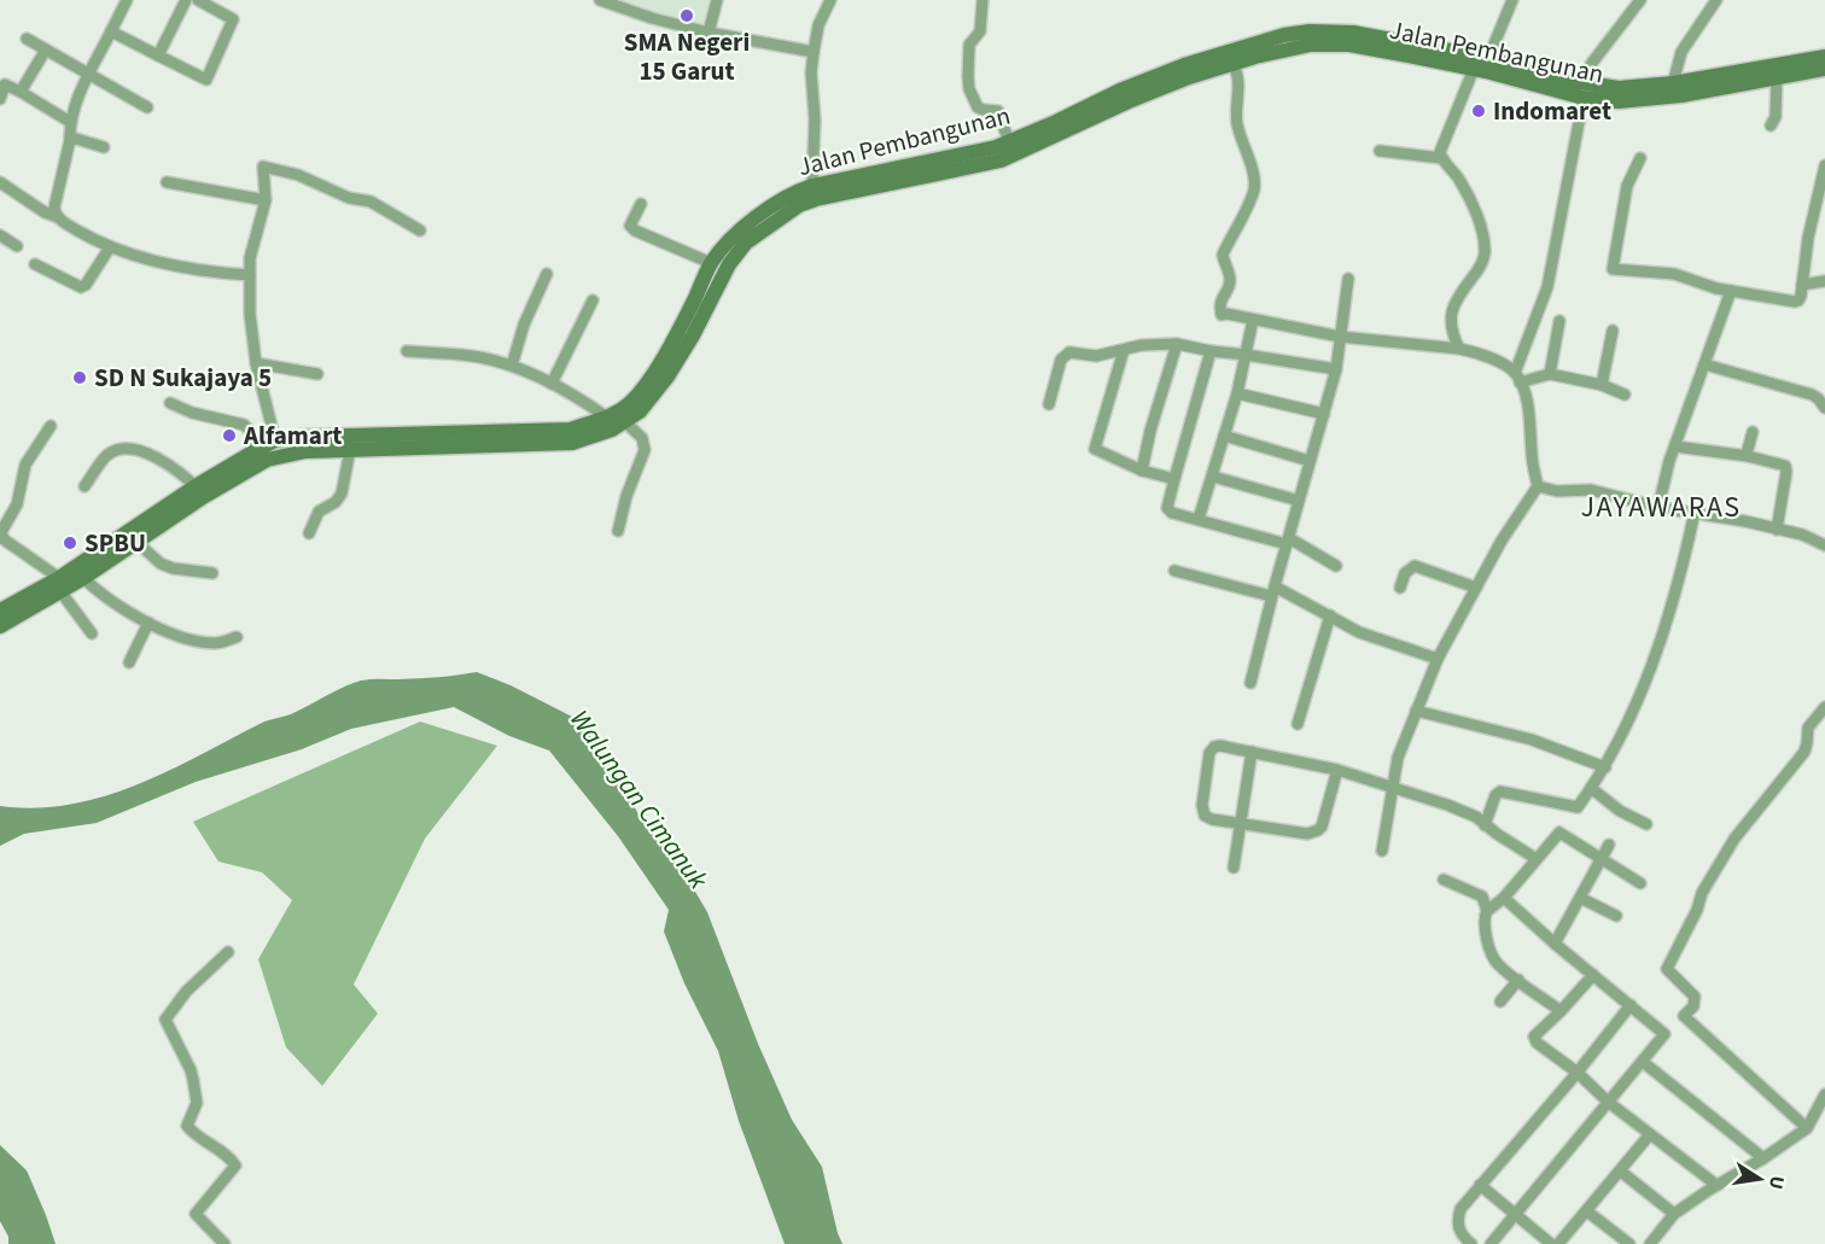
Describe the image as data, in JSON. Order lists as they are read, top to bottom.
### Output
{
  "streets": {
    "main road": ["Jalan Pembangunan"]
  },
  "districts": ["JAYAWARAS"],
  "water": ["Walungan Cimanuk"],
  "places": [
    "SMA Negeri 15 Garut",
    "Indomaret",
    "SD N Sukajaya 5",
    "Alfamart",
    "SPBU"
  ],
  "north": "right"
}
